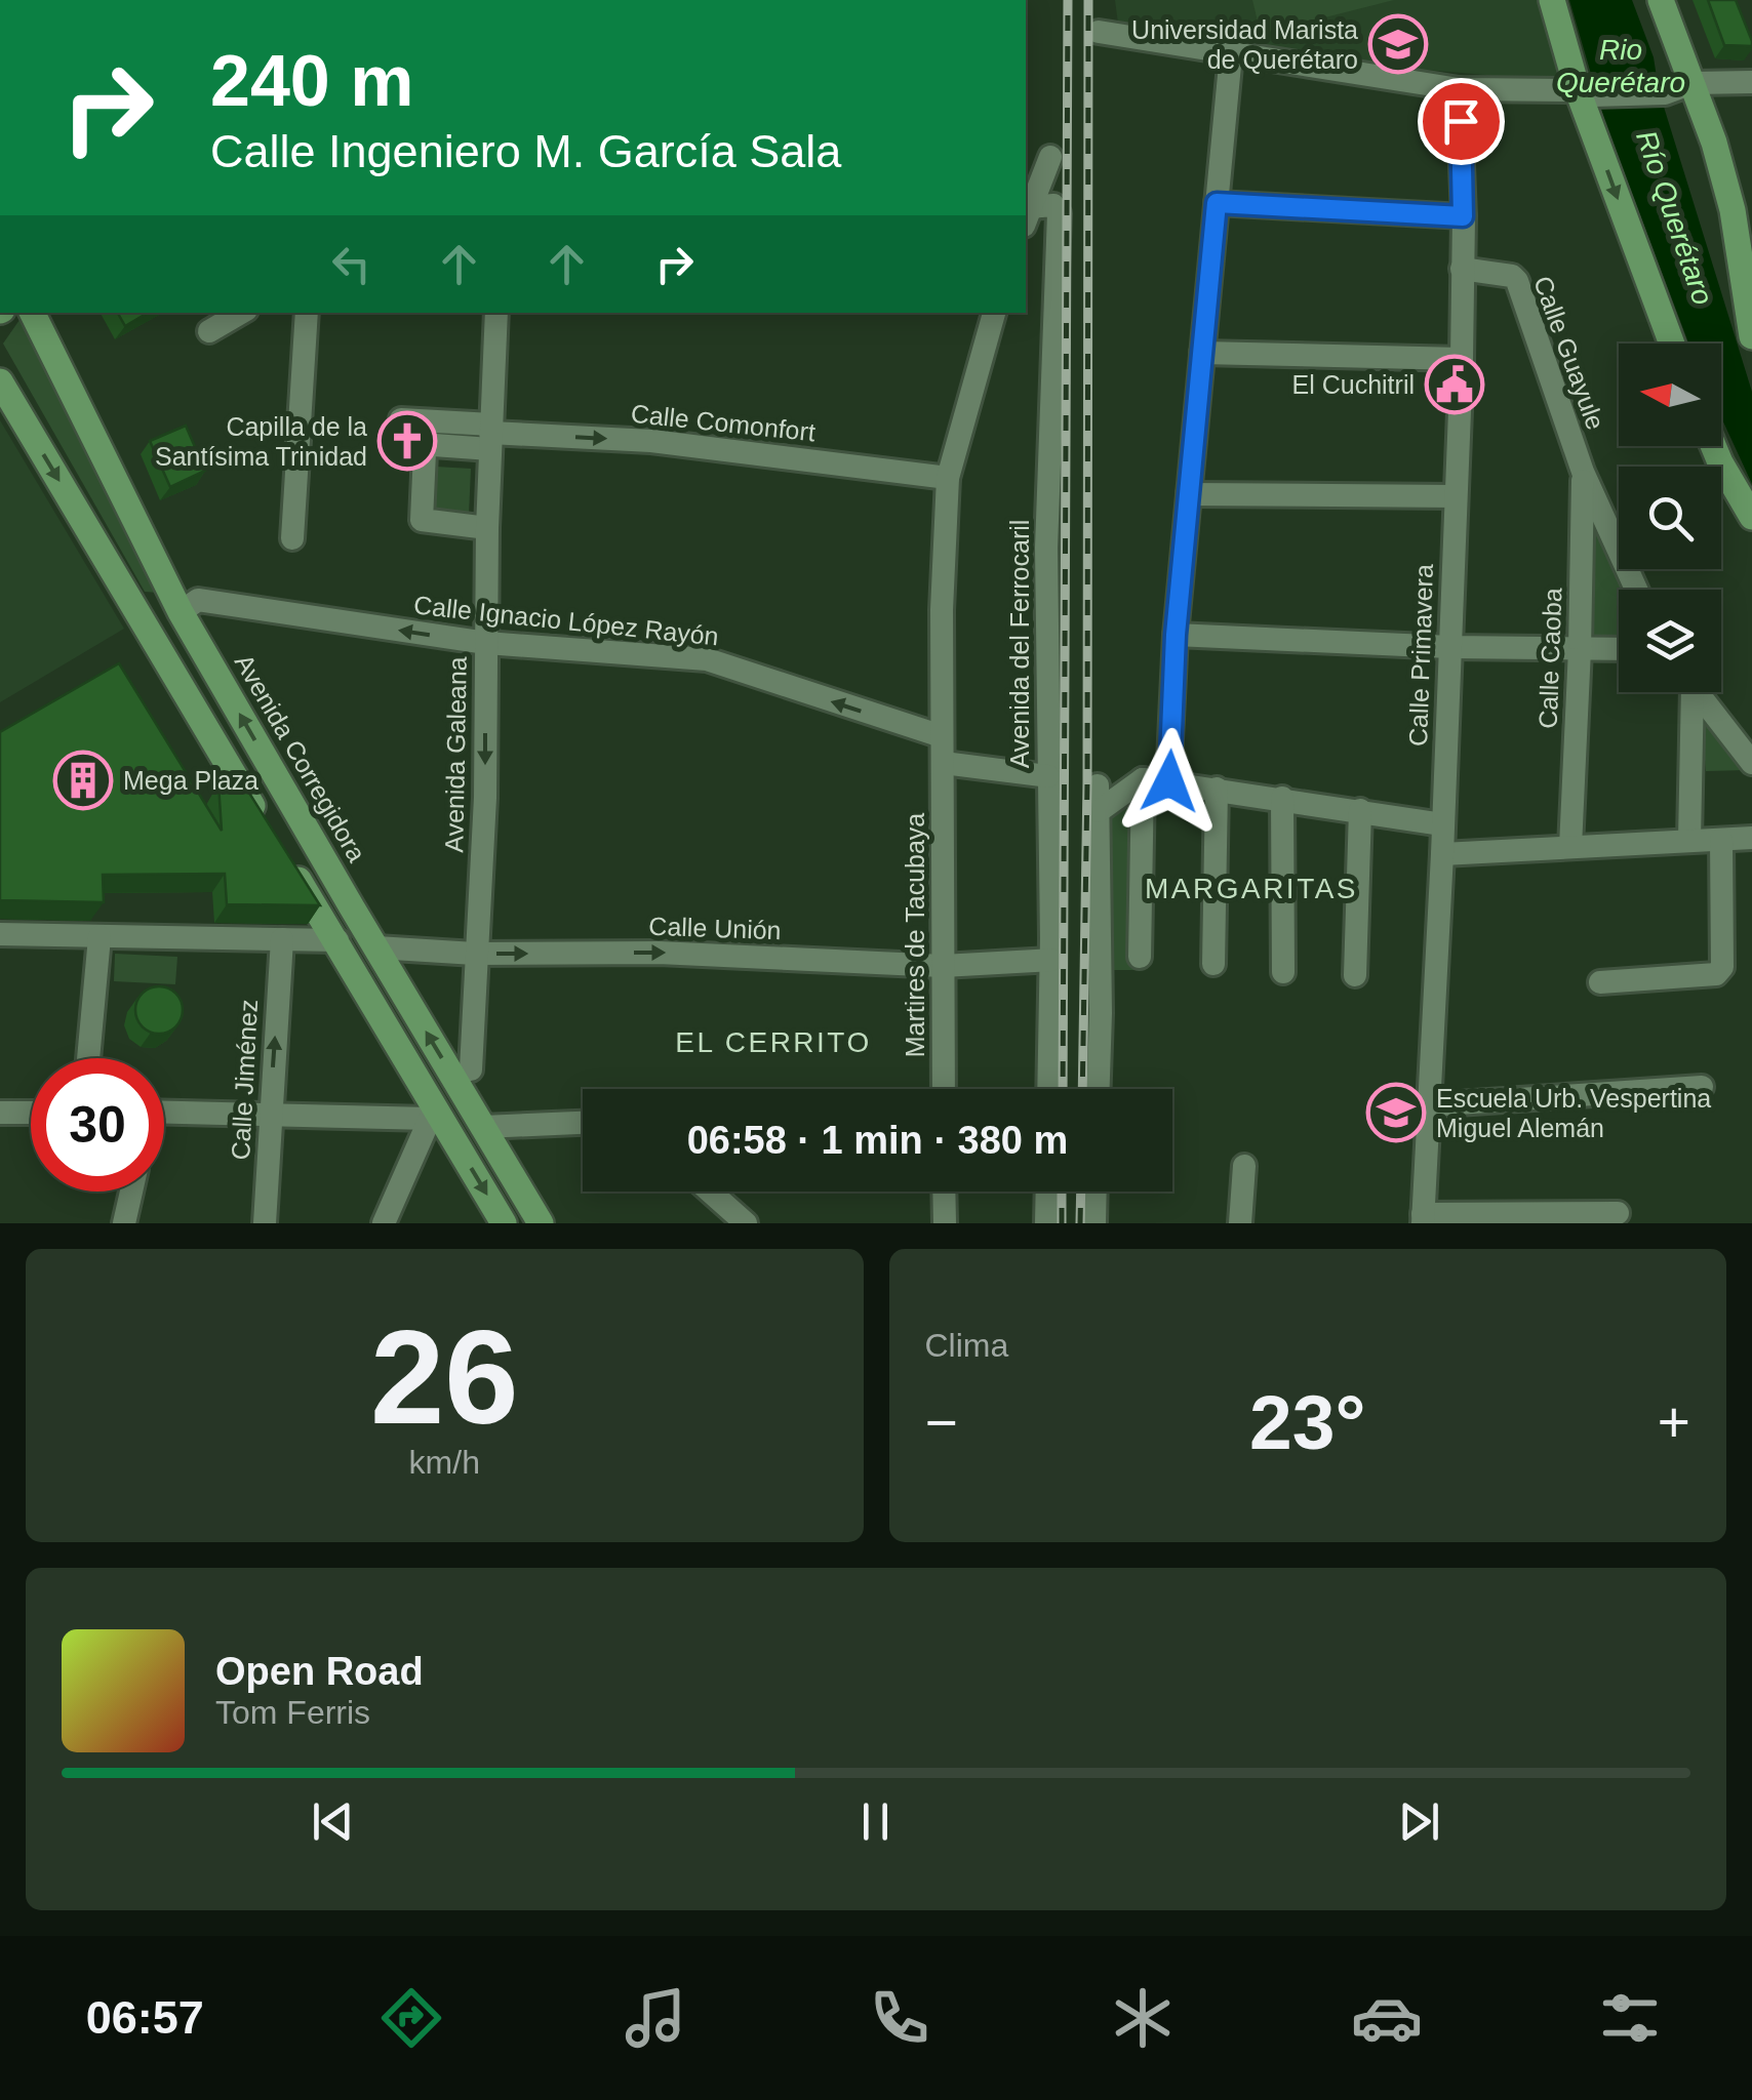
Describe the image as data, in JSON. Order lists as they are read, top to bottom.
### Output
{
  "streets": {
    "main road": ["Avenida Corregidora"],
    "street": [
      "Calle Guayule",
      "Calle Comonfort",
      "Calle Ignacio López Rayón",
      "Avenida del Ferrocaril",
      "Calle Primavera",
      "Calle Caoba",
      "Avenida Galeana",
      "Calle Unión",
      "Martires de Tacubaya",
      "Calle Jiménez"
    ]
  },
  "crossings": [
    ["Calle Guayule", "Calle Primavera"],
    ["Calle Guayule", "Calle Caoba"],
    ["Calle Comonfort", "Avenida Galeana"],
    ["Calle Comonfort", "Martires de Tacubaya"],
    ["Calle Ignacio López Rayón", "Avenida Galeana"],
    ["Calle Ignacio López Rayón", "Avenida Corregidora"],
    ["Calle Ignacio López Rayón", "Martires de Tacubaya"],
    ["Avenida del Ferrocaril", "Calle Unión"],
    ["Avenida Galeana", "Calle Unión"],
    ["Avenida Corregidora", "Calle Unión"],
    ["Calle Unión", "Martires de Tacubaya"]
  ],
  "one_way": [
    "Calle Comonfort",
    "Calle Ignacio López Rayón",
    "Avenida Galeana",
    "Calle Unión"
  ],
  "districts": ["MARGARITAS", "EL CERRITO"],
  "water": ["Rio Querétaro", "Río Querétaro"],
  "places": {
    "school or university": ["Universidad Marista de Querétaro", "Escuela Urb. Vespertina Miguel Alemán"],
    "public building": ["El Cuchitril"],
    "church": ["Capilla de la Santísima Trinidad"],
    "building": ["Mega Plaza"]
  },
  "north": "left",
  "page": {
    "turn": ["240 m", "Calle Ingeniero M. García Sala"],
    "limit": "30",
    "trip": "06:58 · 1 min · 380 m",
    "tile": [
      ["26", "km/h"],
      "Clima"
    ],
    "heat": ["−", "23°", "+"],
    "song": ["Open Road", "Tom Ferris"],
    "tabs": "06:57"
  }
}
